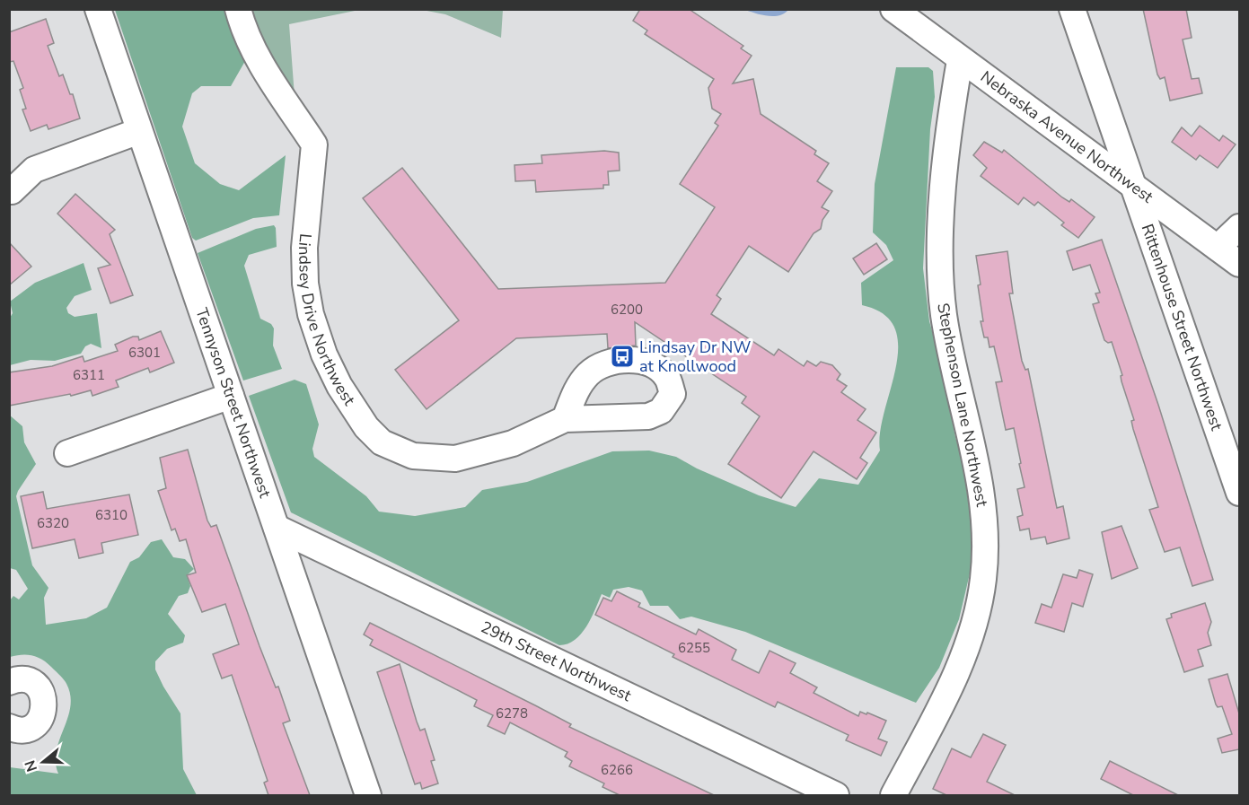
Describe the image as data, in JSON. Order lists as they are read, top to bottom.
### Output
{
  "streets": {
    "street": [
      "Nebraska Avenue Northwest",
      "Lindsey Drive Northwest",
      "Rittenhouse Street Northwest",
      "Tennyson Street Northwest",
      "Stephenson Lane Northwest",
      "29th Street Northwest"
    ]
  },
  "crossings": [
    ["Nebraska Avenue Northwest", "Rittenhouse Street Northwest"],
    ["Nebraska Avenue Northwest", "Stephenson Lane Northwest"],
    ["Tennyson Street Northwest", "29th Street Northwest"]
  ],
  "places": {
    "bus stop": ["Lindsay Dr NW at Knollwood"]
  },
  "house_numbers": [
    "6200",
    "6301",
    "6311",
    "6310",
    "6320",
    "6255",
    "6278",
    "6266"
  ],
  "north": "left"
}
